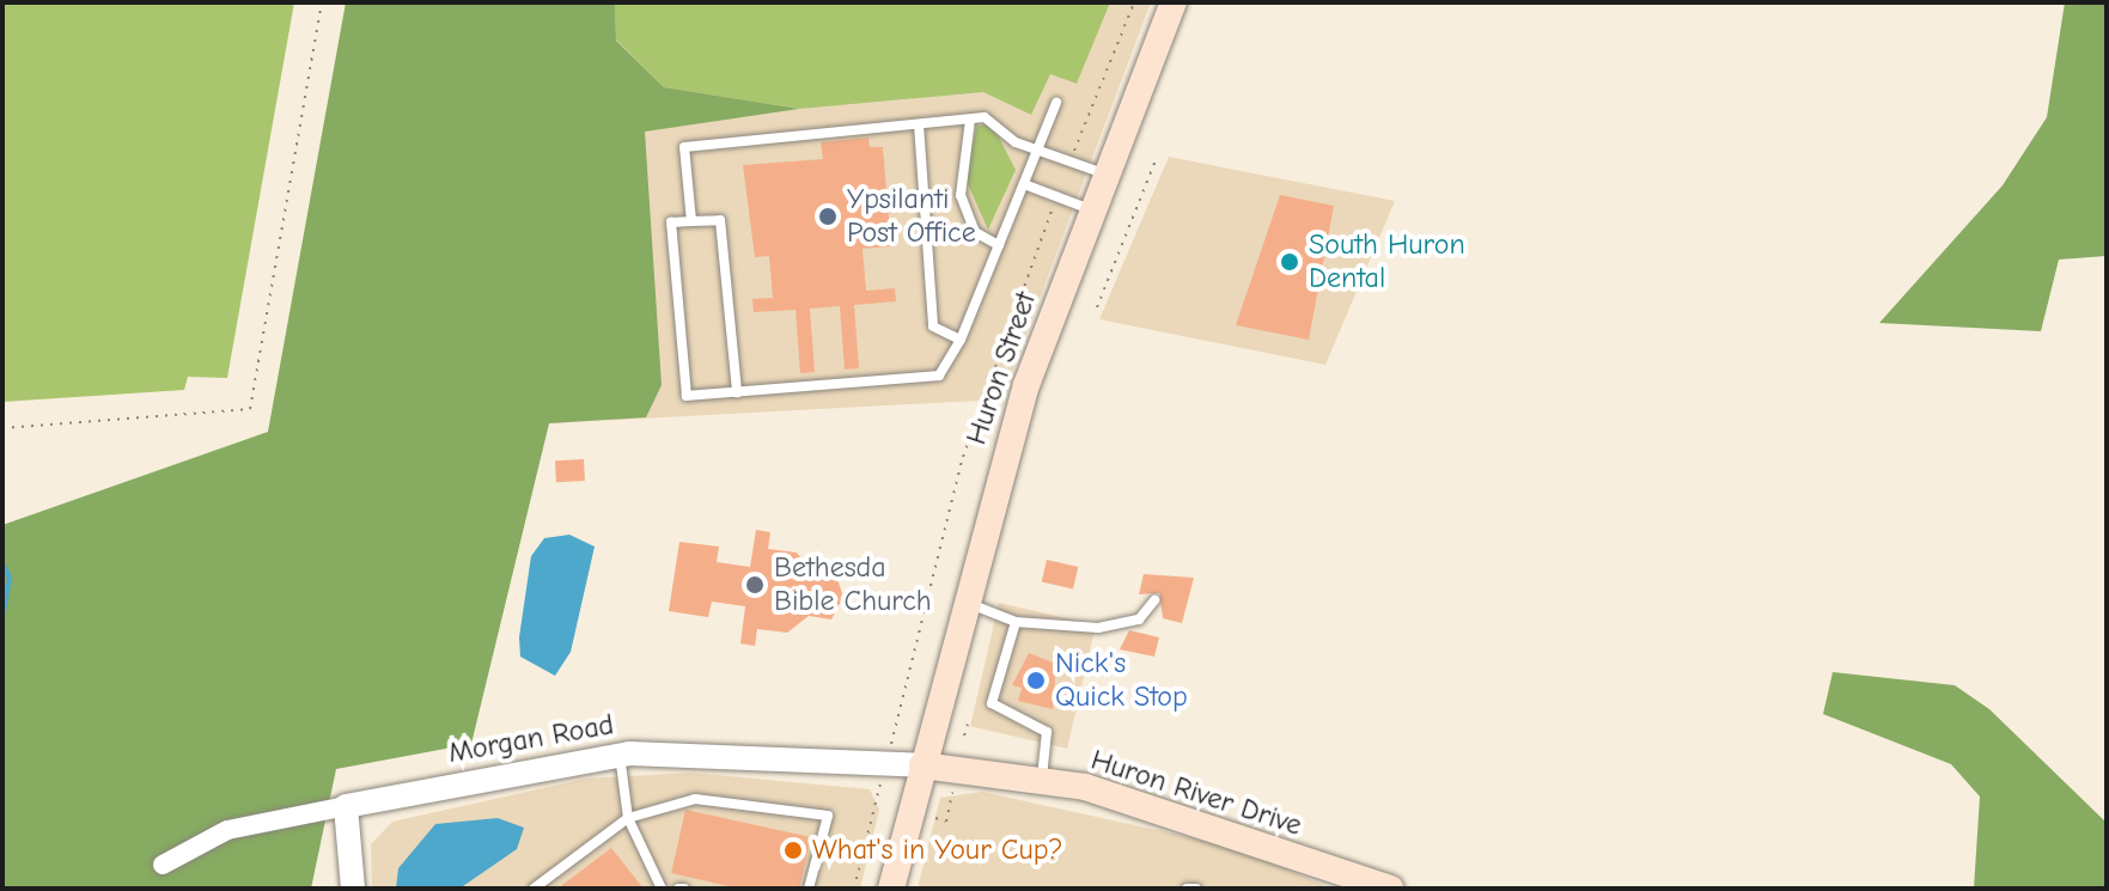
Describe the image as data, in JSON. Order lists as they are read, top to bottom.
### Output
{
  "streets": {
    "main road": ["Huron Street", "Huron River Drive"],
    "street": ["Morgan Road"]
  },
  "crossings": [
    ["Huron Street", "Morgan Road"],
    ["Huron Street", "Huron River Drive"],
    ["Morgan Road", "Huron River Drive"]
  ],
  "places": [
    "Ypsilanti Post Office",
    "South Huron Dental",
    "Bethesda Bible Church",
    "Nick's Quick Stop",
    "What's in Your Cup?"
  ]
}
